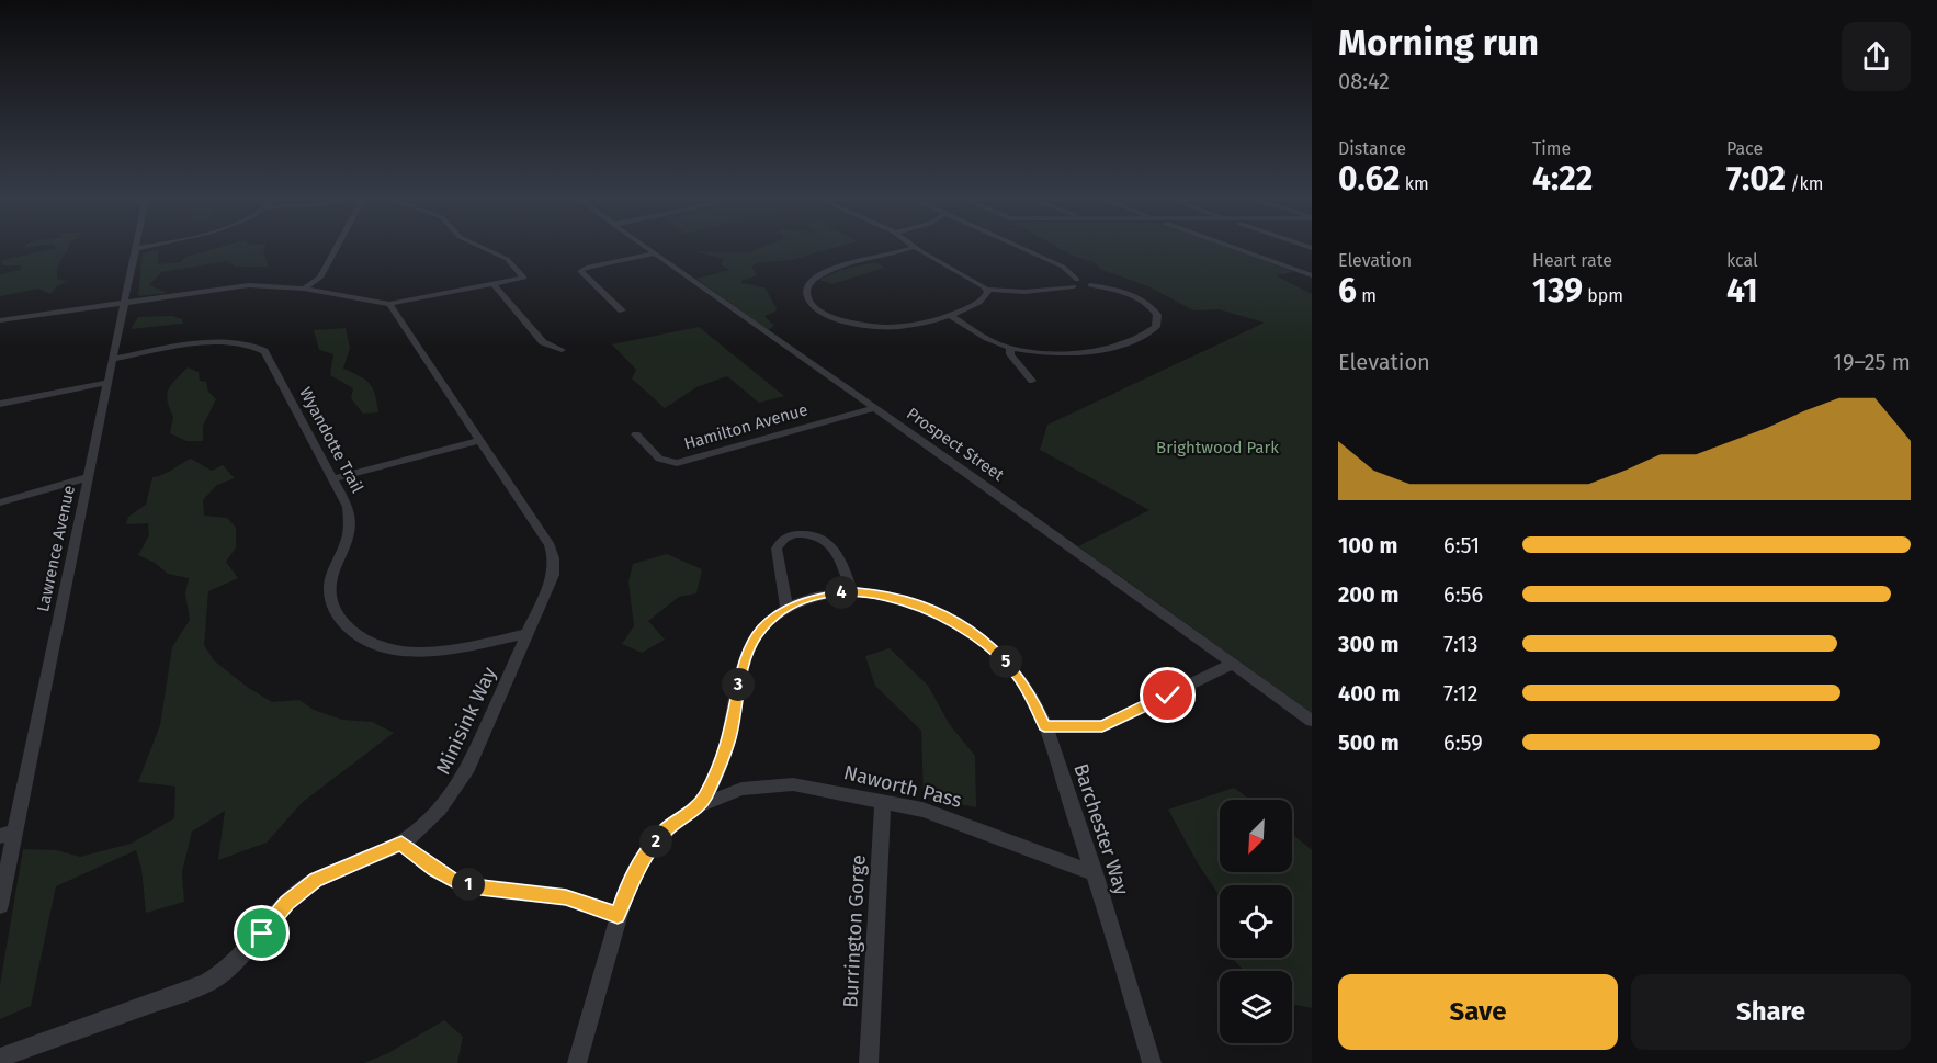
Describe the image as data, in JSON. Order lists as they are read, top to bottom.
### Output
{
  "streets": {
    "street": [
      "Hamilton Avenue",
      "Wyandotte Trail",
      "Prospect Street",
      "Lawrence Avenue",
      "Minisink Way",
      "Naworth Pass",
      "Barchester Way",
      "Burrington Gorge"
    ]
  },
  "crossings": [
    ["Hamilton Avenue", "Prospect Street"],
    ["Wyandotte Trail", "Lawrence Avenue"],
    ["Wyandotte Trail", "Minisink Way"],
    ["Naworth Pass", "Barchester Way"],
    ["Naworth Pass", "Burrington Gorge"]
  ],
  "parks": ["Brightwood Park"],
  "north": "bottom left",
  "page": {
    "heading": ["Morning run", "08:42"],
    "stats": [
      ["Distance", "0.62 km"],
      ["Time", "4:22"],
      ["Pace", "7:02 /km"],
      ["Elevation", "6 m"],
      ["Heart rate", "139 bpm"],
      ["kcal", "41"]
    ],
    "chart": ["Elevation", "19–25 m"],
    "list": [
      {
        "name": "100 m",
        "note": "6:51"
      },
      {
        "name": "200 m",
        "note": "6:56"
      },
      {
        "name": "300 m",
        "note": "7:13"
      },
      {
        "name": "400 m",
        "note": "7:12"
      },
      {
        "name": "500 m",
        "note": "6:59"
      }
    ],
    "pins": [
      "4",
      "5",
      "3",
      "2",
      "1"
    ],
    "buttons": ["Save", "Share"]
  }
}
